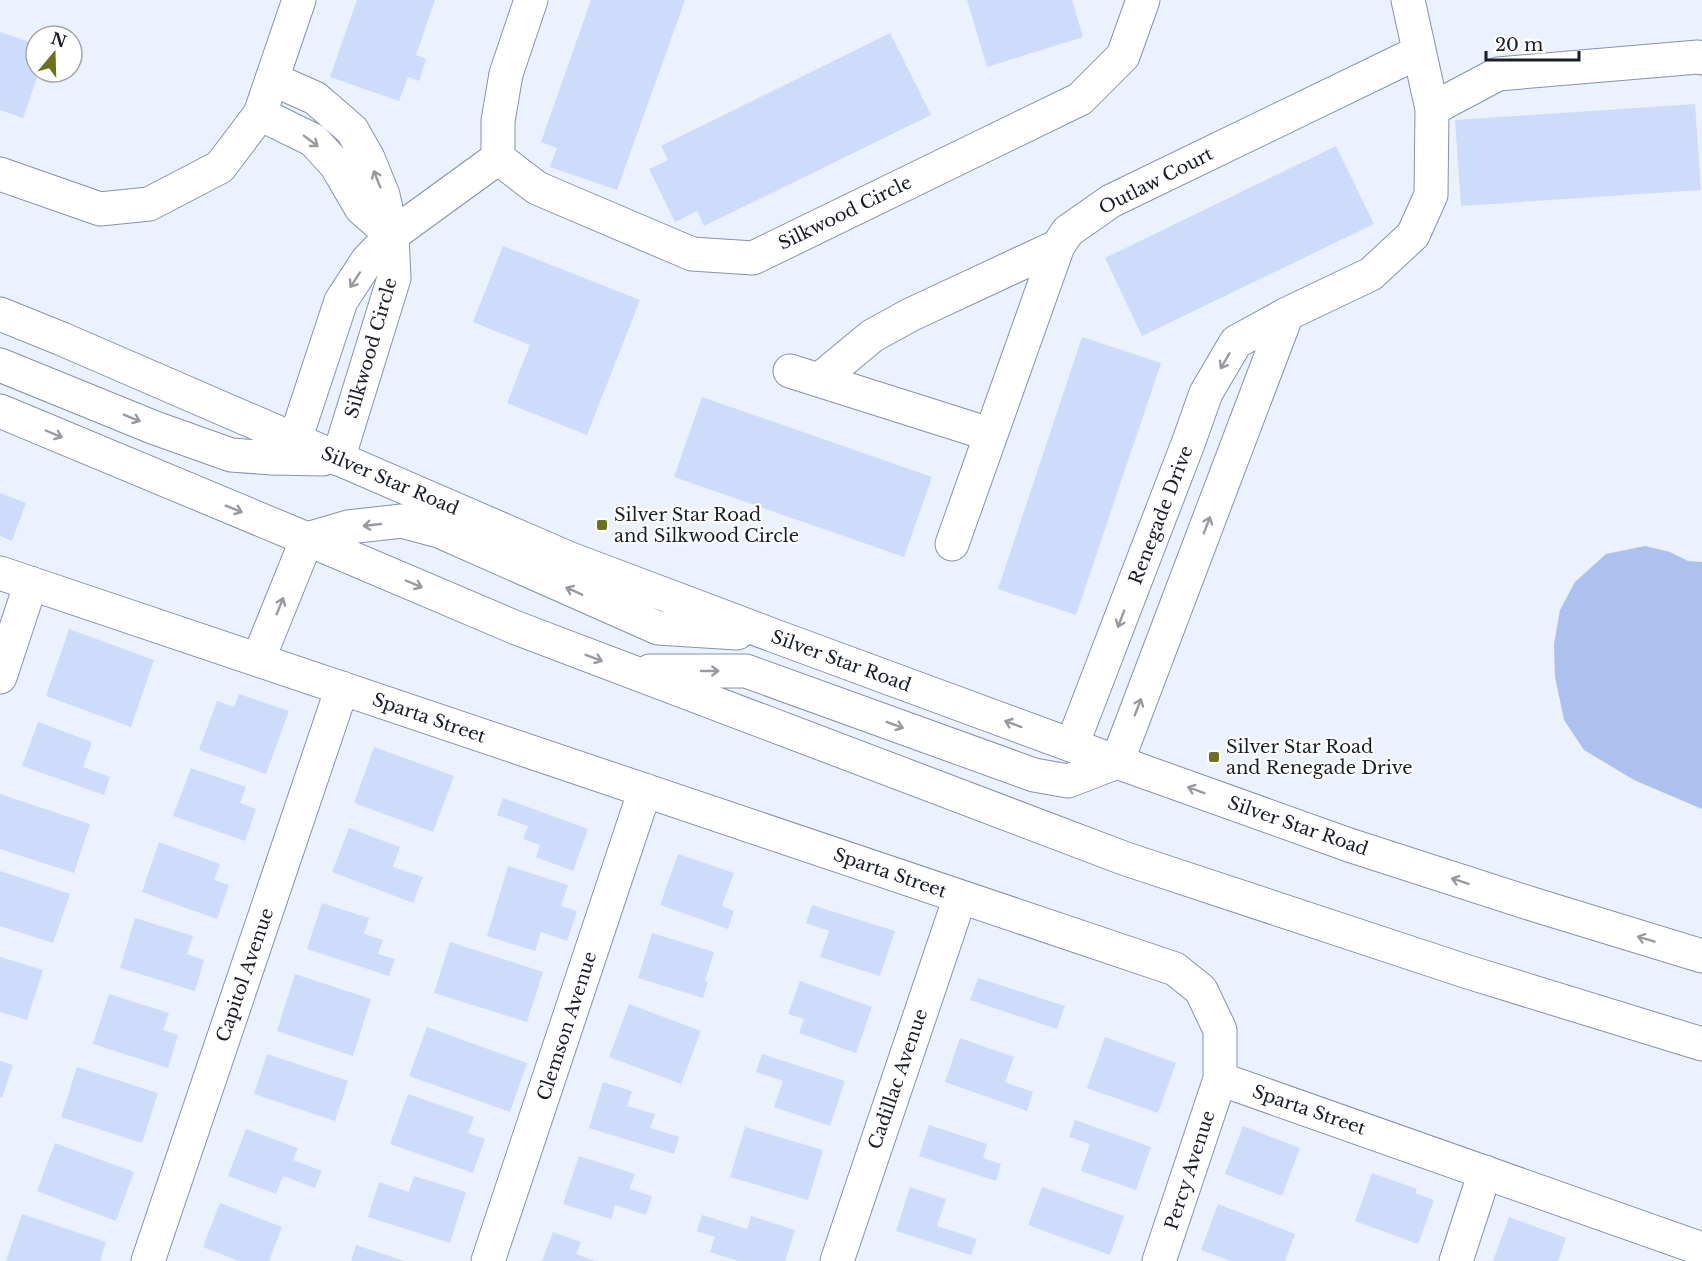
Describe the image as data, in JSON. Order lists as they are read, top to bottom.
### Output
{
  "streets": {
    "main road": [
      "Outlaw Court",
      "Silkwood Circle",
      "Silver Star Road",
      "Renegade Drive",
      "Sparta Street",
      "Capitol Avenue",
      "Clemson Avenue",
      "Cadillac Avenue",
      "Percy Avenue"
    ]
  },
  "crossings": [
    ["Outlaw Court", "Renegade Drive"],
    ["Silkwood Circle", "Silver Star Road"],
    ["Silver Star Road", "Renegade Drive"],
    ["Sparta Street", "Capitol Avenue"],
    ["Sparta Street", "Clemson Avenue"],
    ["Sparta Street", "Cadillac Avenue"],
    ["Sparta Street", "Percy Avenue"]
  ],
  "places": {
    "transit": ["Silver Star Road and Silkwood Circle", "Silver Star Road and Renegade Drive"]
  },
  "scale_bar": "20 m",
  "north": "top"
}
